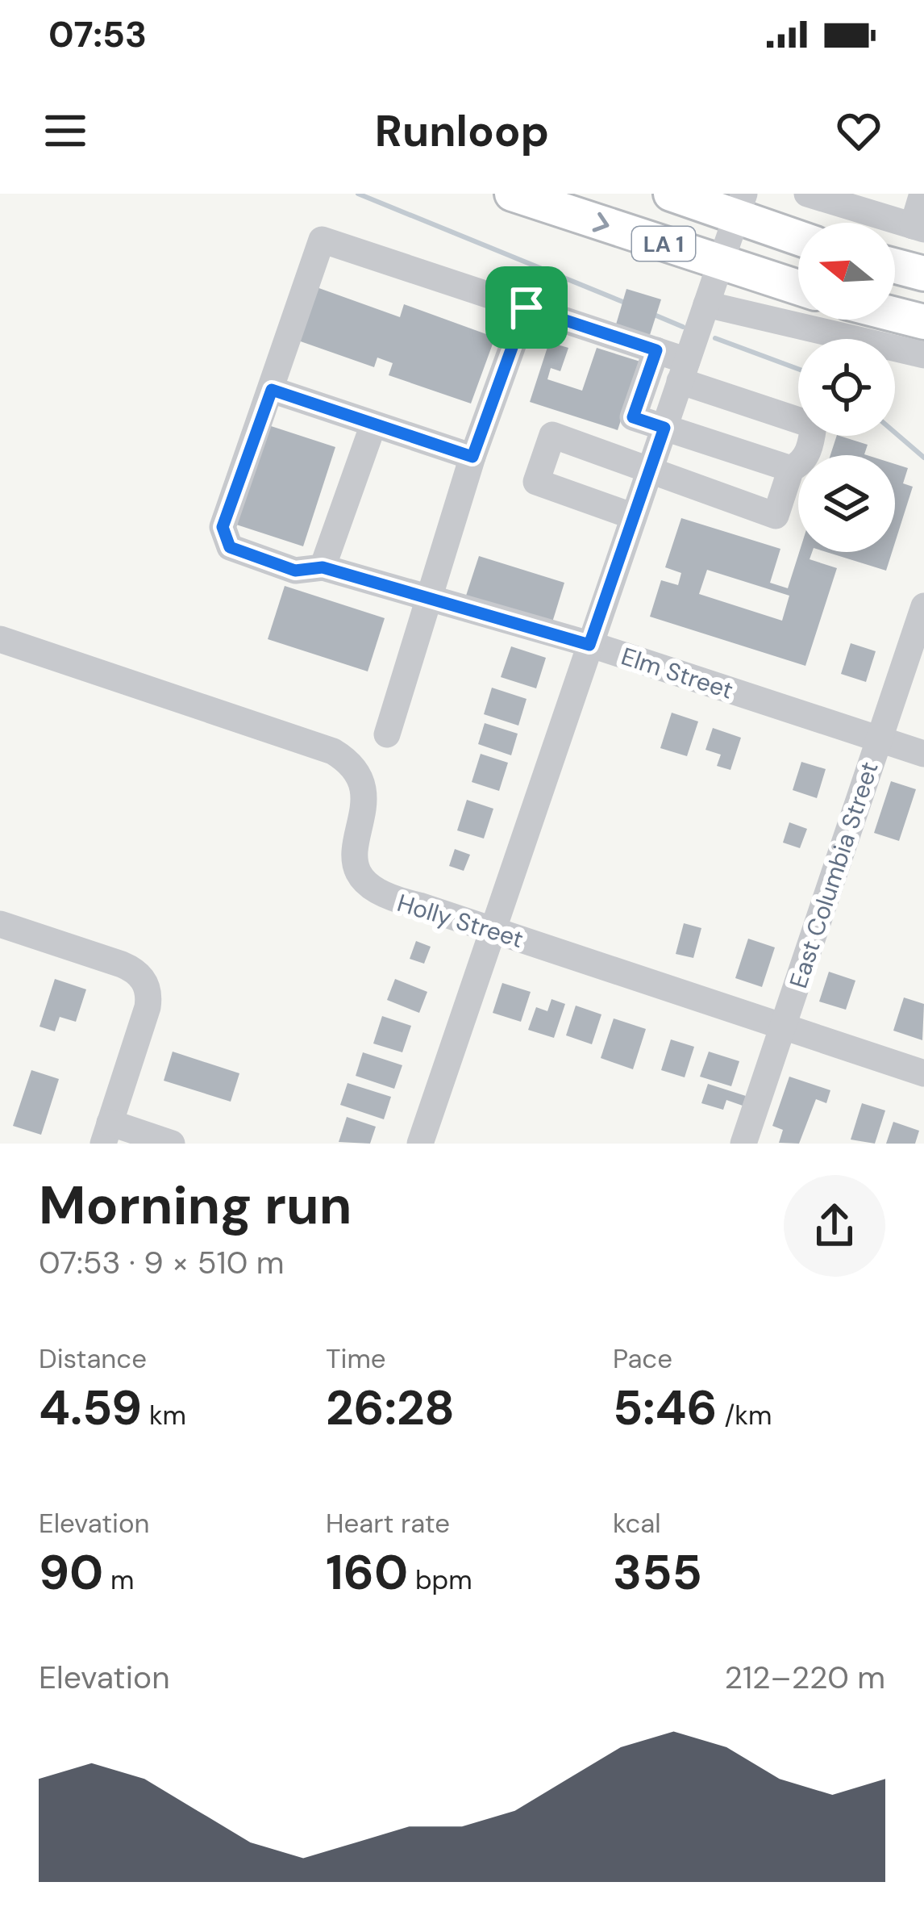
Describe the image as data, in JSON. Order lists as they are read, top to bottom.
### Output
{
  "streets": {
    "main road": ["LA 1"],
    "street": ["Elm Street", "East Columbia Street", "Holly Street"]
  },
  "crossings": [
    ["Elm Street", "East Columbia Street"],
    ["East Columbia Street", "Holly Street"]
  ],
  "north": "left",
  "page": {
    "status": "07:53",
    "header": "Runloop",
    "heading": ["Morning run", "07:53 · 9 × 510 m"],
    "stats": [
      ["Distance", "4.59 km"],
      ["Time", "26:28"],
      ["Pace", "5:46 /km"],
      ["Elevation", "90 m"],
      ["Heart rate", "160 bpm"],
      ["kcal", "355"]
    ],
    "chart": ["Elevation", "212–220 m"]
  }
}
